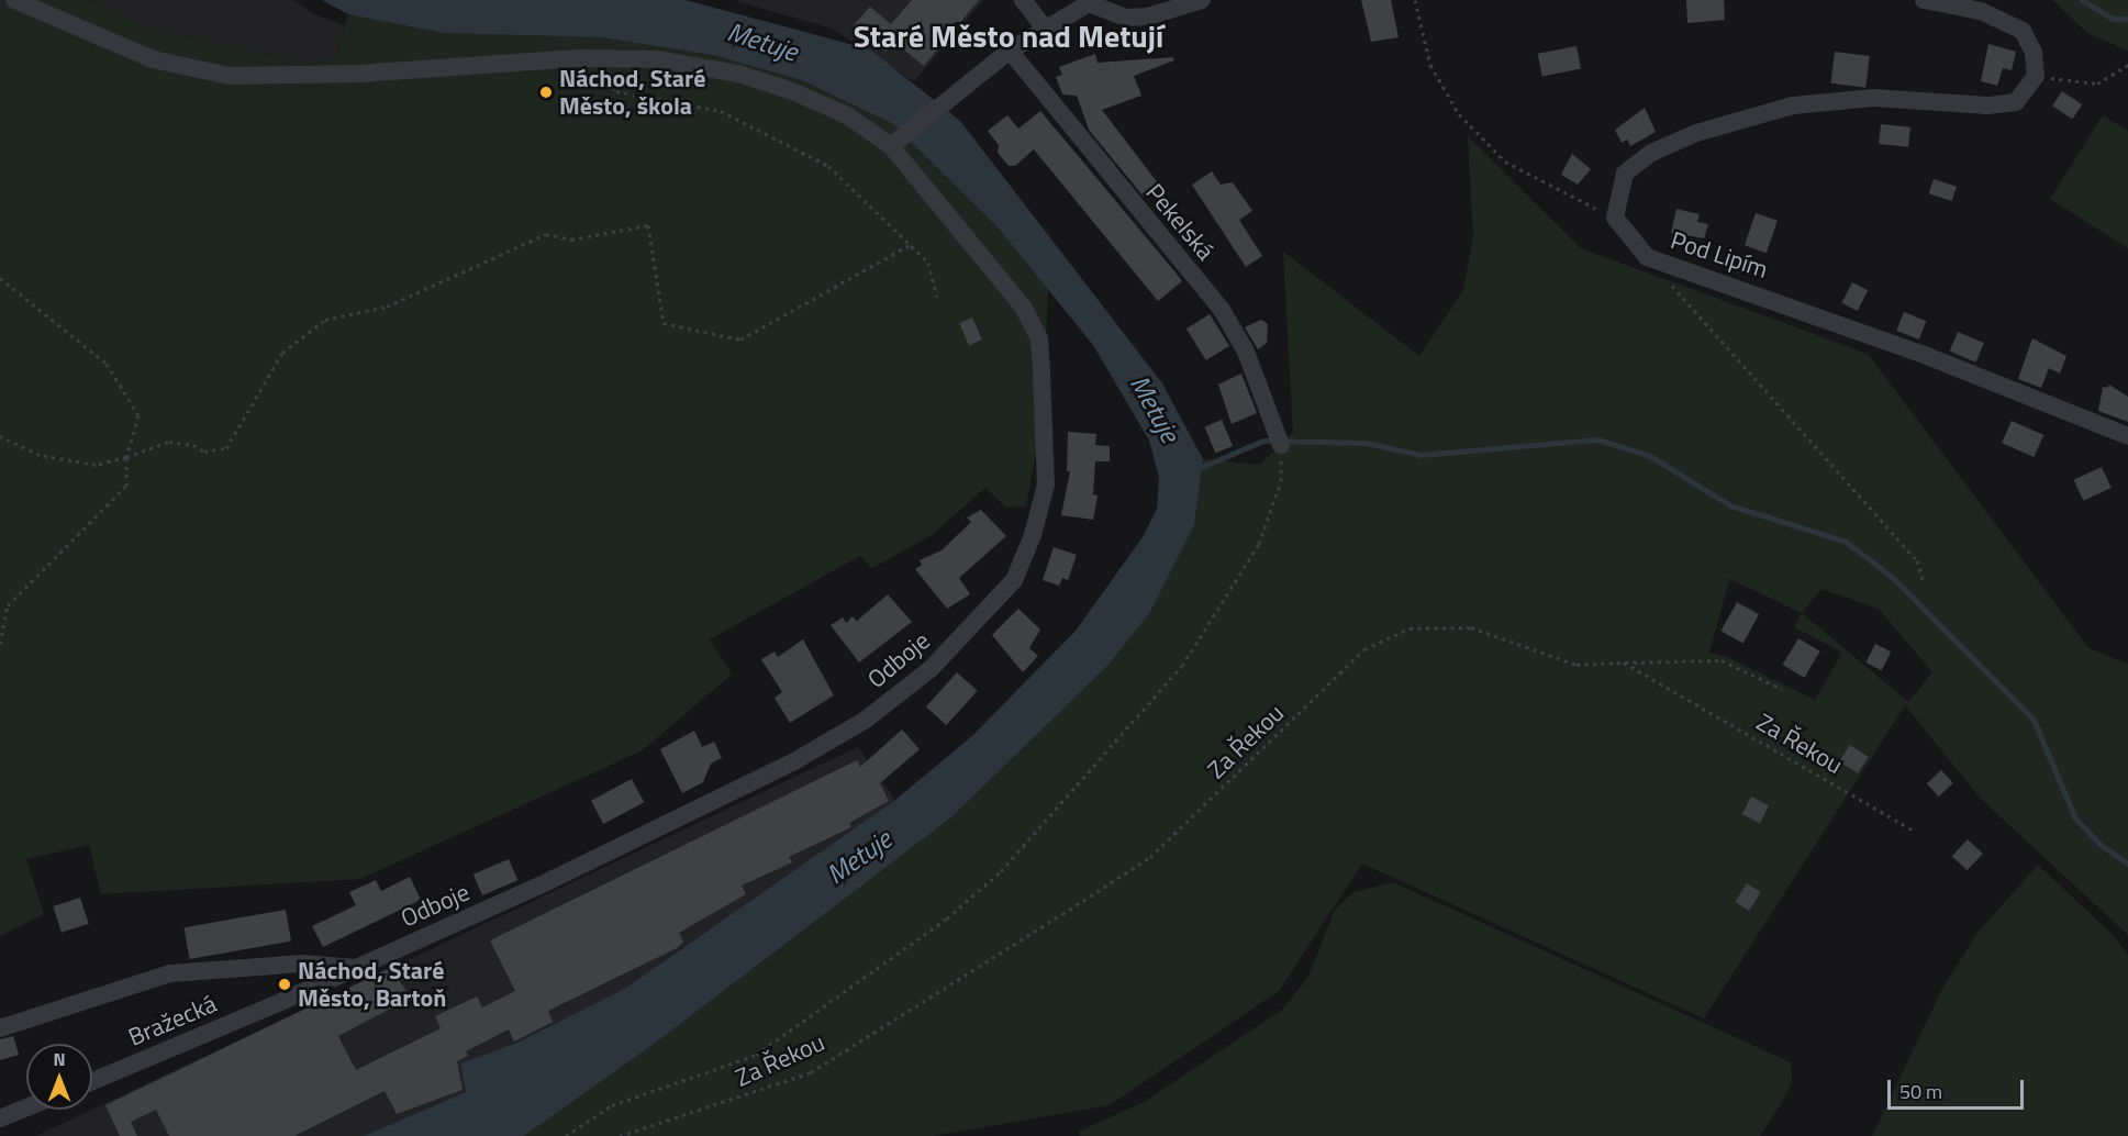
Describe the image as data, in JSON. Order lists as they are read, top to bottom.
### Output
{
  "streets": {
    "street": [
      "Pekelská",
      "Pod Lipím",
      "Odboje",
      "Bražecká"
    ],
    "path": ["Za Řekou"]
  },
  "crossings": [
    ["Odboje", "Bražecká"]
  ],
  "districts": ["Staré Město nad Metují"],
  "water": ["Metuje"],
  "places": ["Náchod, Staré Město, škola", "Náchod, Staré Město, Bartoň"],
  "scale_bar": "50 m",
  "north": "top"
}
